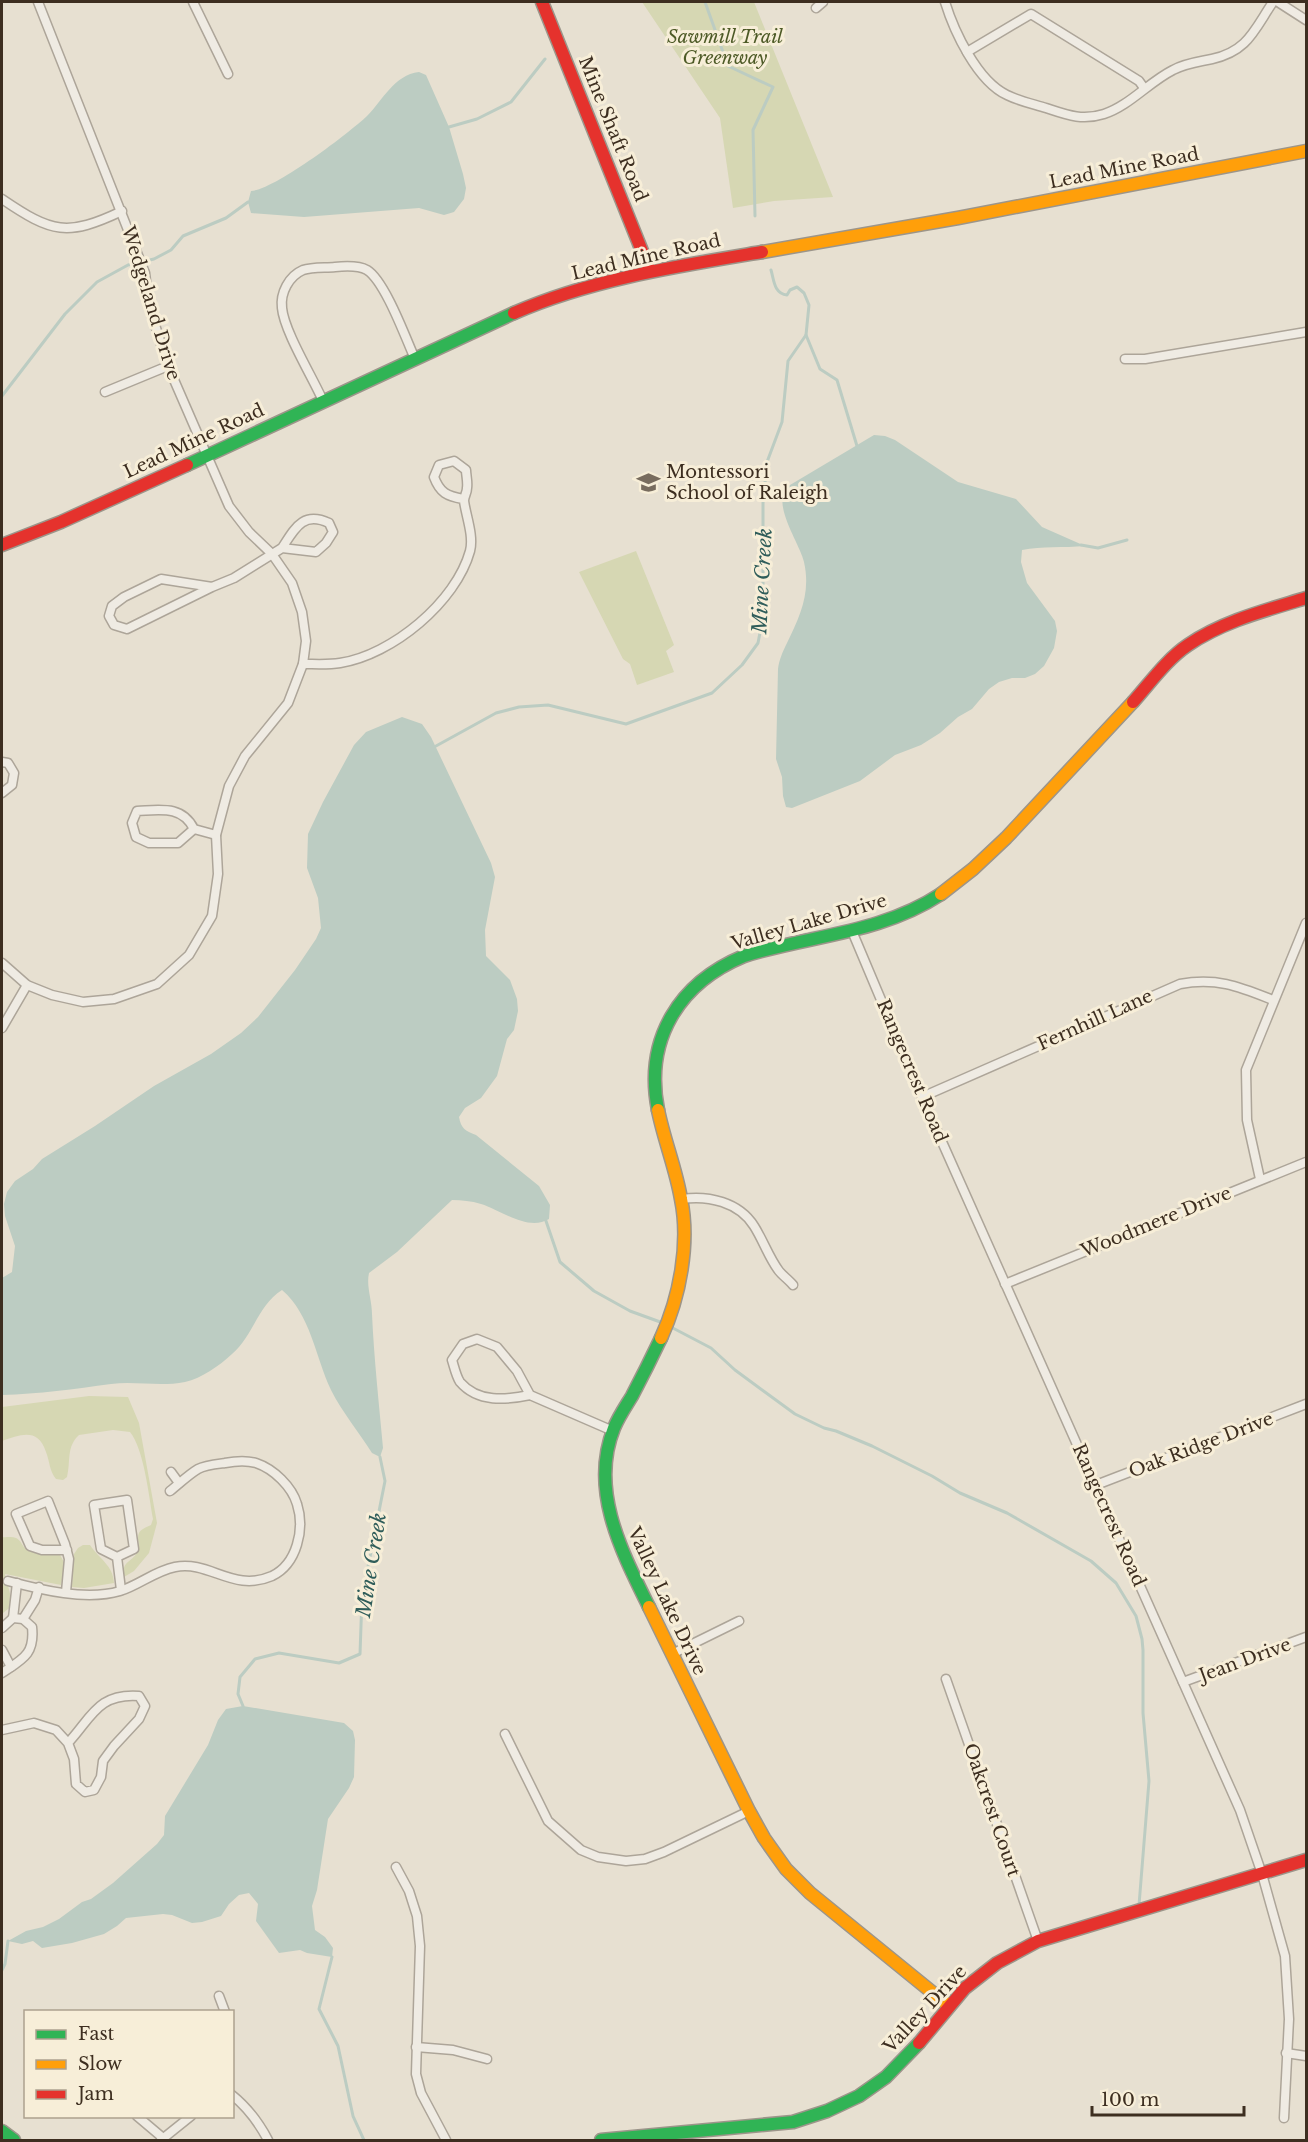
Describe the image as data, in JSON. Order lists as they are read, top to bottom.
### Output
{
  "streets": {
    "street": [
      "Mine Shaft Road",
      "Lead Mine Road",
      "Wedgeland Drive",
      "Valley Lake Drive",
      "Fernhill Lane",
      "Rangecrest Road",
      "Woodmere Drive",
      "Oak Ridge Drive",
      "Jean Drive",
      "Oakcrest Court",
      "Valley Drive"
    ]
  },
  "crossings": [
    ["Mine Shaft Road", "Lead Mine Road"],
    ["Lead Mine Road", "Wedgeland Drive"],
    ["Valley Lake Drive", "Rangecrest Road"],
    ["Valley Lake Drive", "Valley Drive"],
    ["Fernhill Lane", "Rangecrest Road"],
    ["Rangecrest Road", "Woodmere Drive"],
    ["Rangecrest Road", "Oak Ridge Drive"],
    ["Rangecrest Road", "Jean Drive"],
    ["Rangecrest Road", "Valley Drive"],
    ["Oakcrest Court", "Valley Drive"]
  ],
  "water": ["Mine Creek"],
  "parks": ["Sawmill Trail Greenway"],
  "places": {
    "school or university": ["Montessori School of Raleigh"]
  },
  "legend": ["Fast", "Slow", "Jam"],
  "scale_bar": "100 m"
}
